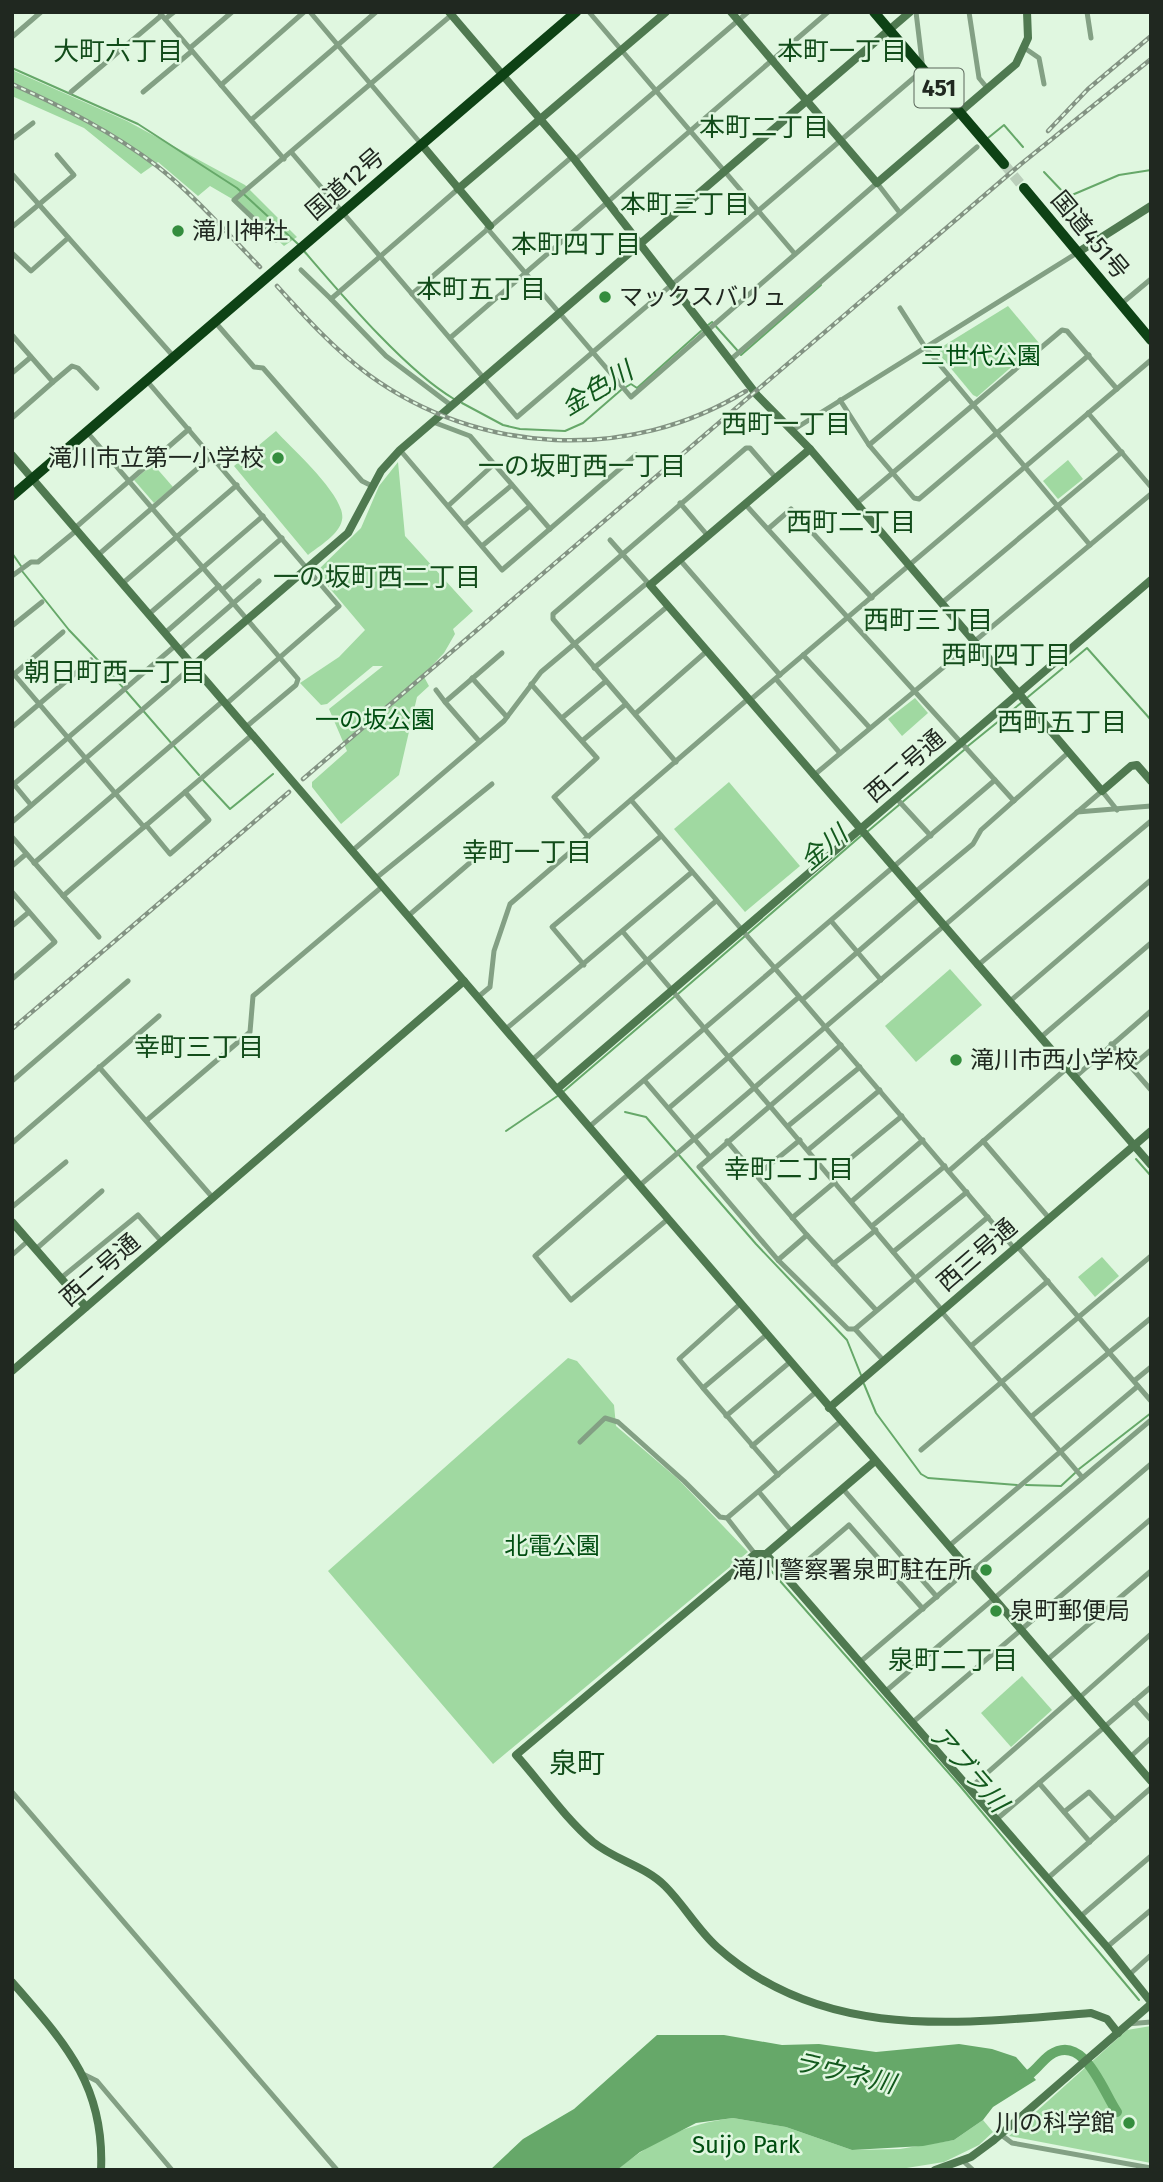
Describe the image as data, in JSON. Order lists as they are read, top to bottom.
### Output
{
  "streets": {
    "highway": ["451", "国道12号", "国道451号"],
    "street": ["西二号通", "西三号通"]
  },
  "districts": [
    "大町六丁目",
    "本町一丁目",
    "本町二丁目",
    "本町三丁目",
    "本町四丁目",
    "本町五丁目",
    "西町一丁目",
    "一の坂町西一丁目",
    "西町二丁目",
    "一の坂町西二丁目",
    "西町三丁目",
    "西町四丁目",
    "朝日町西一丁目",
    "西町五丁目",
    "幸町一丁目",
    "幸町三丁目",
    "幸町二丁目",
    "泉町二丁目",
    "泉町"
  ],
  "water": [
    "金色川",
    "金川",
    "アブラ川",
    "ラウネ川"
  ],
  "parks": [
    "三世代公園",
    "一の坂公園",
    "北電公園",
    "Suijo Park"
  ],
  "places": [
    "滝川神社",
    "マックスバリュ",
    "滝川市立第一小学校",
    "滝川市西小学校",
    "滝川警察署泉町駐在所",
    "泉町郵便局",
    "川の科学館"
  ]
}
